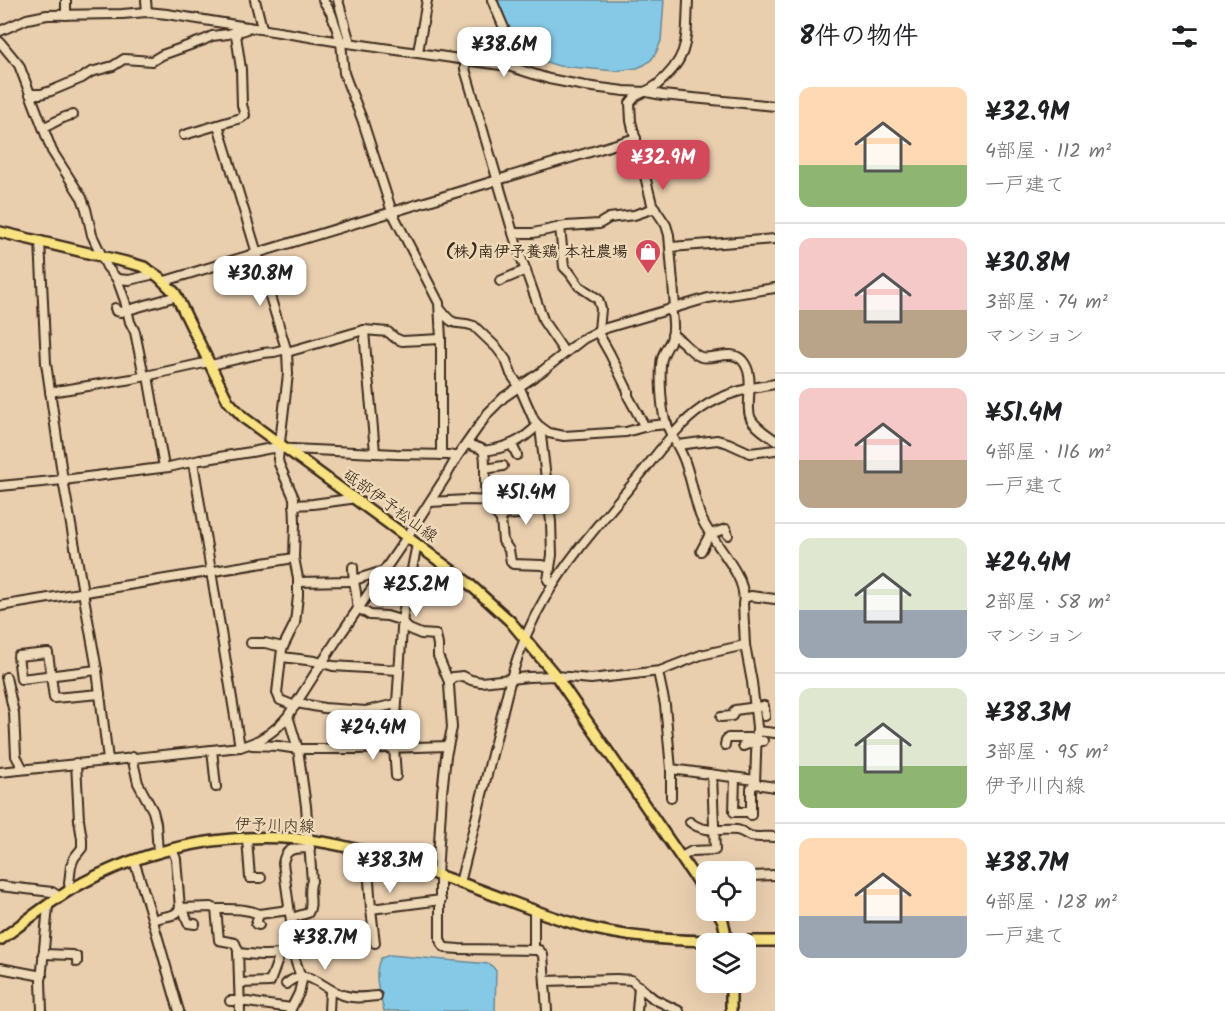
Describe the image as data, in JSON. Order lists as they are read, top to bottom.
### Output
{
  "streets": {
    "main road": ["砥部伊予松山線", "伊予川内線"]
  },
  "places": {
    "shop": ["(株)南伊予養鶏 本社農場"]
  },
  "page": {
    "heading": "8件の物件",
    "price": [
      "¥38.6M",
      "¥32.9M",
      "¥30.8M",
      "¥51.4M",
      "¥25.2M",
      "¥24.4M",
      "¥38.3M",
      "¥38.7M"
    ],
    "list": [
      {
        "name": "¥32.9M",
        "note": "4部屋 · 112 m² · 一戸建て"
      },
      {
        "name": "¥30.8M",
        "note": "3部屋 · 74 m² · マンション"
      },
      {
        "name": "¥51.4M",
        "note": "4部屋 · 116 m² · 一戸建て"
      },
      {
        "name": "¥24.4M",
        "note": "2部屋 · 58 m² · マンション"
      },
      {
        "name": "¥38.3M",
        "note": "3部屋 · 95 m² · 伊予川内線"
      },
      {
        "name": "¥38.7M",
        "note": "4部屋 · 128 m² · 一戸建て"
      }
    ]
  }
}
